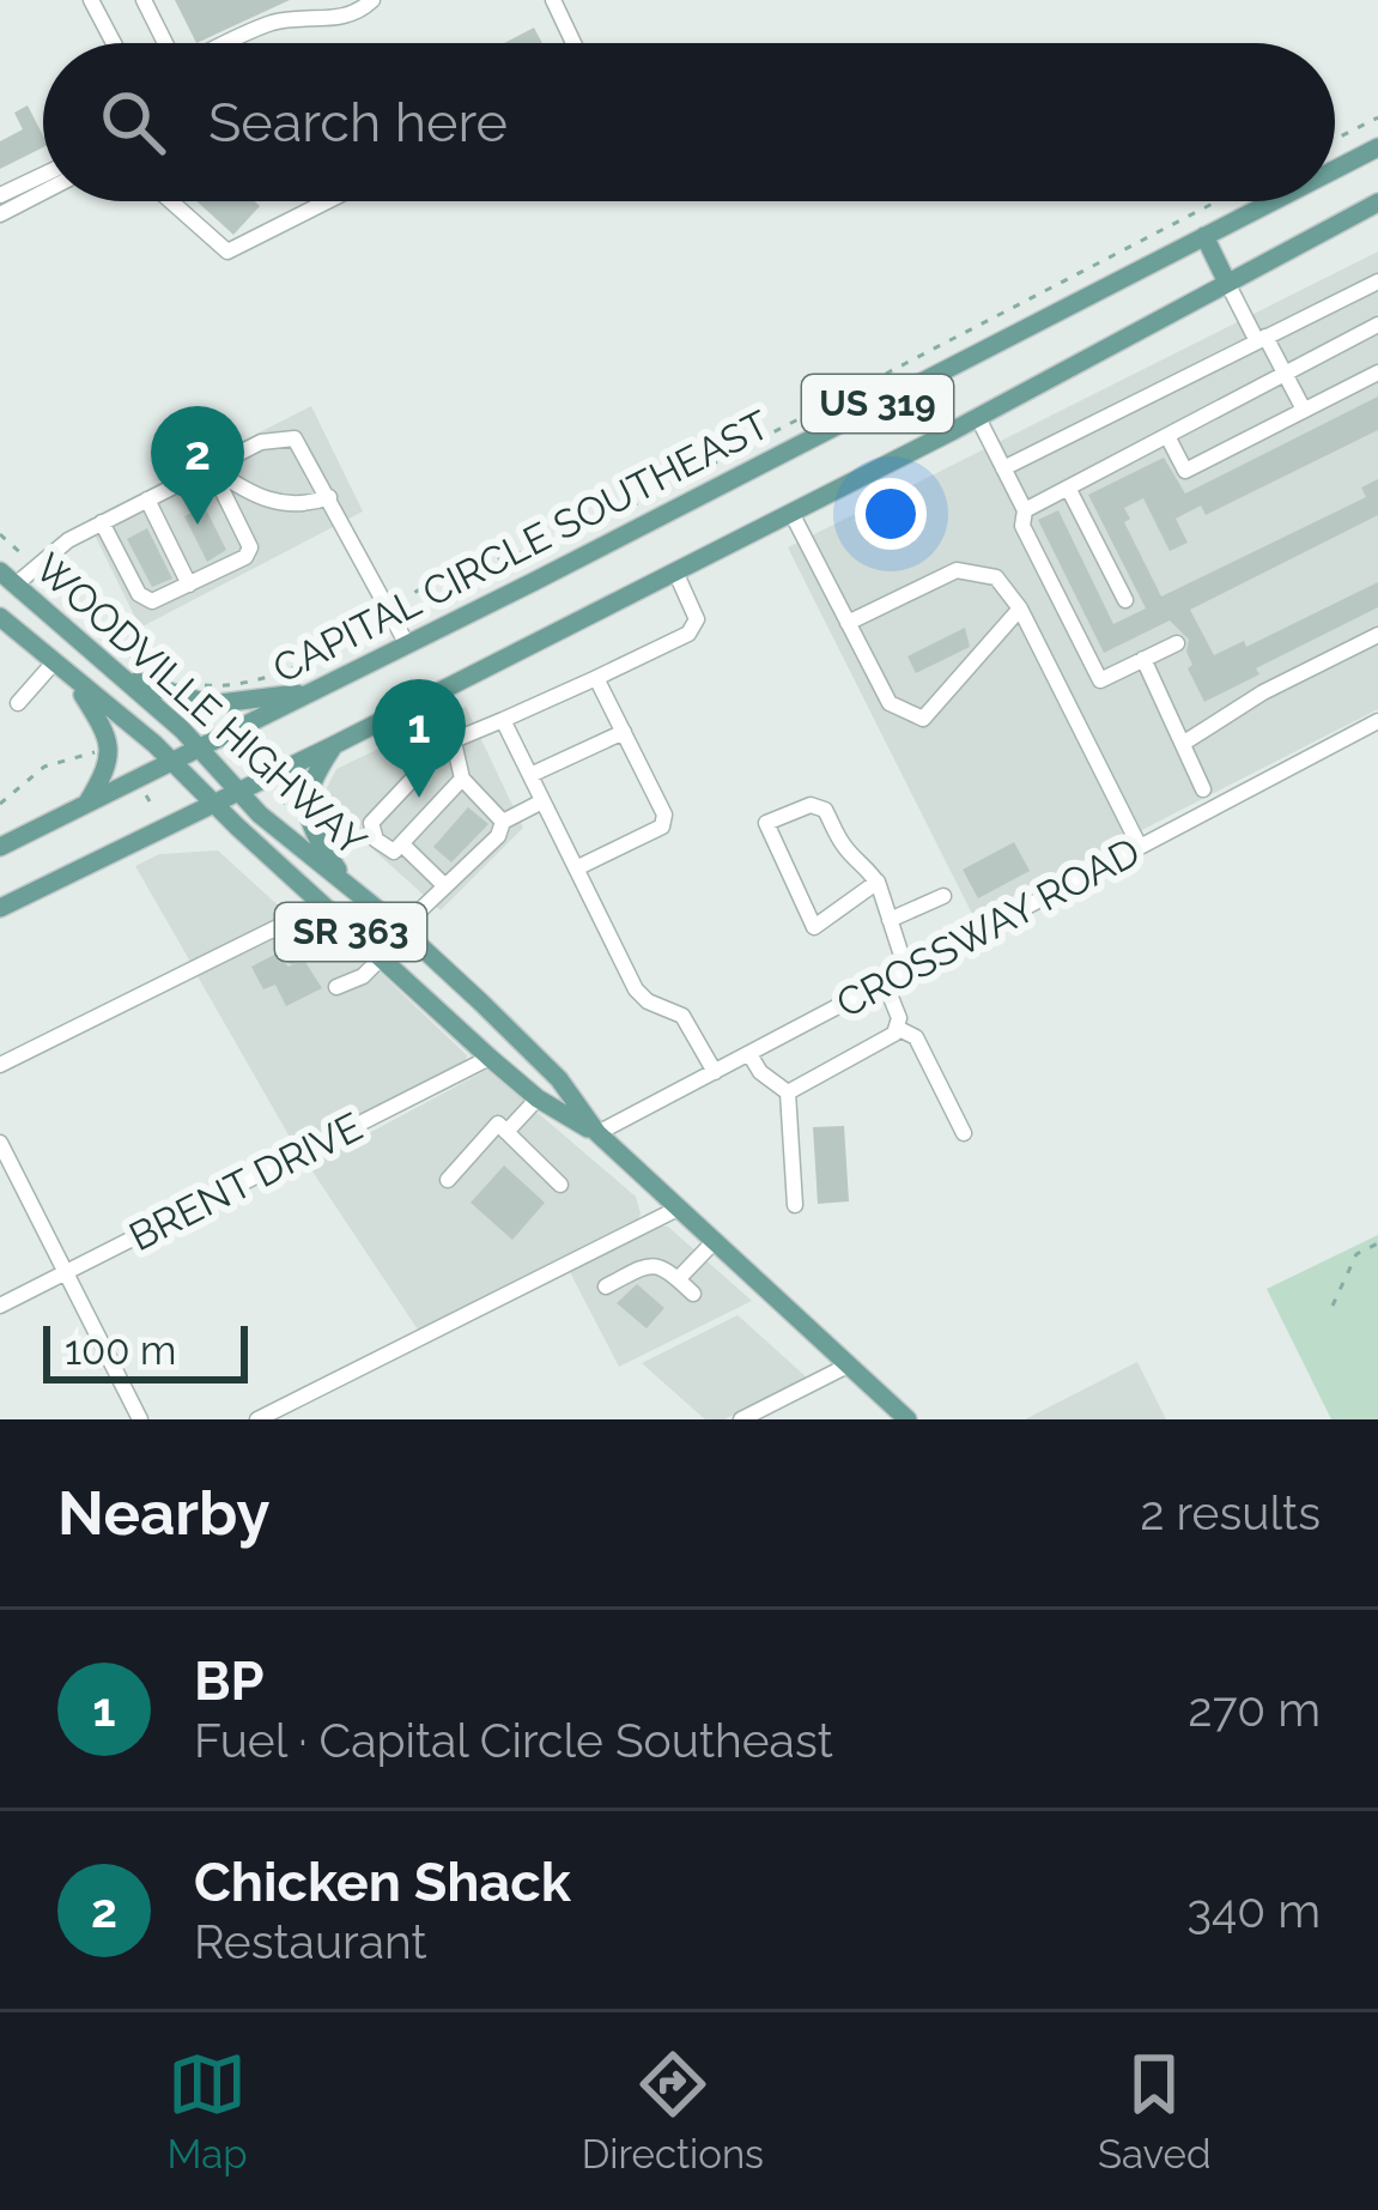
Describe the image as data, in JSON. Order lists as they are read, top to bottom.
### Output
{
  "streets": {
    "main road": [
      "US 319",
      "CAPITAL CIRCLE SOUTHEAST",
      "WOODVILLE HIGHWAY",
      "SR 363"
    ],
    "street": ["CROSSWAY ROAD", "BRENT DRIVE"]
  },
  "crossings": [
    ["US 319", "WOODVILLE HIGHWAY"],
    ["CAPITAL CIRCLE SOUTHEAST", "WOODVILLE HIGHWAY"],
    ["WOODVILLE HIGHWAY", "CROSSWAY ROAD"],
    ["WOODVILLE HIGHWAY", "BRENT DRIVE"]
  ],
  "scale_bar": "100 m",
  "page": {
    "search": "Search here",
    "pins": ["2", "1"],
    "scale": "100 m",
    "heading": ["Nearby", "2 results"],
    "list": [
      {
        "mark": "1",
        "name": "BP",
        "note": "Fuel · Capital Circle Southeast",
        "value": "270 m"
      },
      {
        "mark": "2",
        "name": "Chicken Shack",
        "note": "Restaurant",
        "value": "340 m"
      }
    ],
    "nav": ["Map", "Directions", "Saved"]
  }
}
